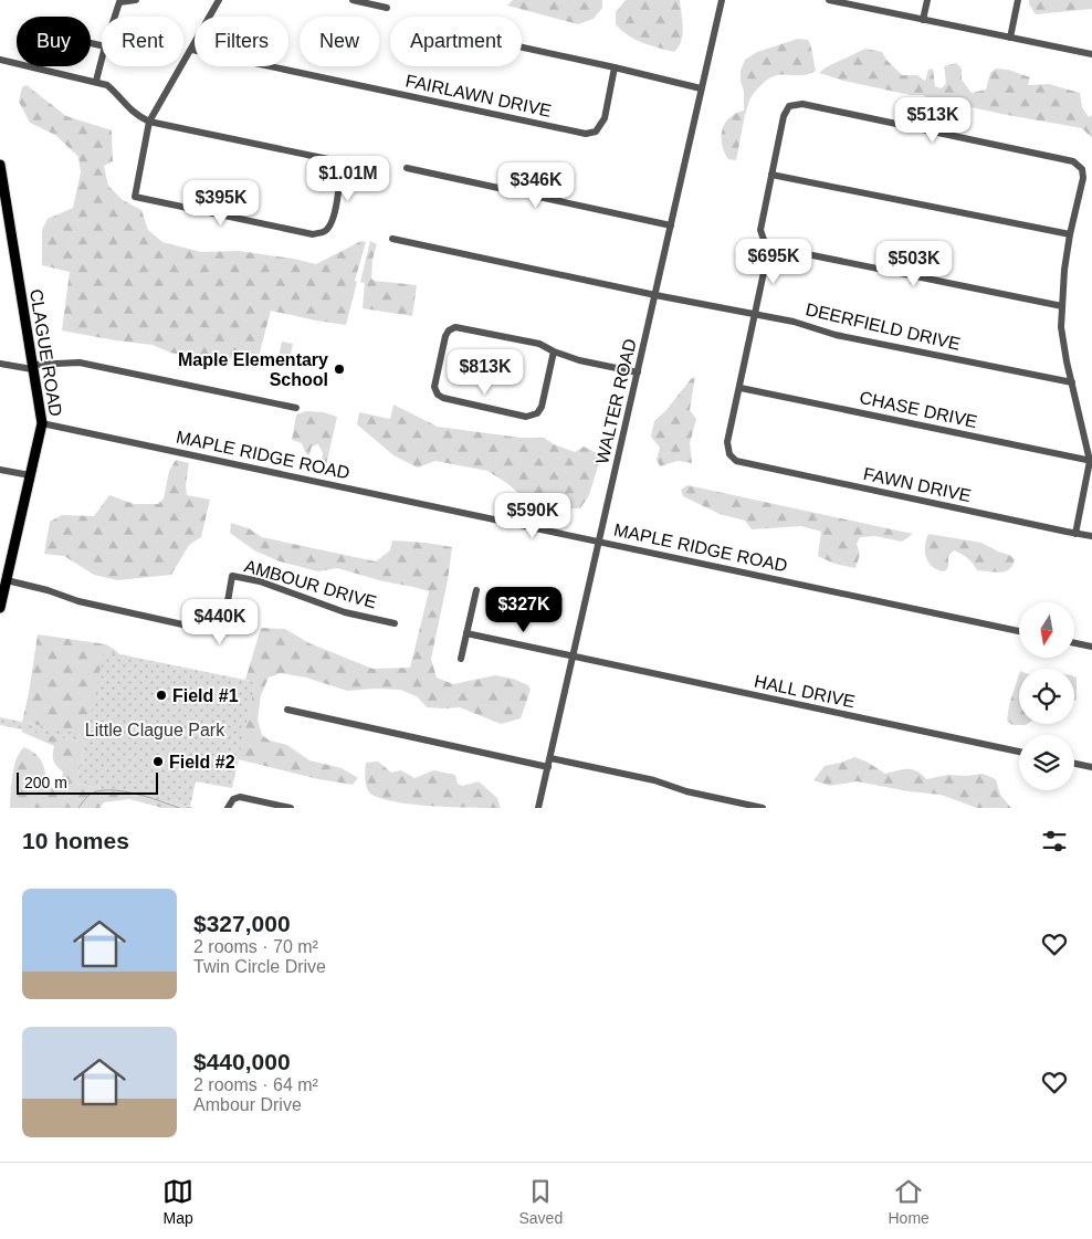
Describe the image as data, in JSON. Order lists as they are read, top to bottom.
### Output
{
  "streets": {
    "main road": ["CLAGUE ROAD"],
    "street": [
      "FAIRLAWN DRIVE",
      "DEERFIELD DRIVE",
      "WALTER ROAD",
      "CHASE DRIVE",
      "MAPLE RIDGE ROAD",
      "FAWN DRIVE",
      "AMBOUR DRIVE",
      "HALL DRIVE"
    ]
  },
  "crossings": [
    ["DEERFIELD DRIVE", "WALTER ROAD"],
    ["CLAGUE ROAD", "MAPLE RIDGE ROAD"],
    ["CLAGUE ROAD", "AMBOUR DRIVE"],
    ["WALTER ROAD", "MAPLE RIDGE ROAD"],
    ["WALTER ROAD", "HALL DRIVE"],
    ["CHASE DRIVE", "FAWN DRIVE"]
  ],
  "parks": ["Little Clague Park"],
  "places": ["Maple Elementary School", "Field #1", "Field #2"],
  "scale_bar": "200 m",
  "north": "bottom",
  "page": {
    "chip": [
      "Buy",
      "Rent",
      "Filters",
      "New",
      "Apartment"
    ],
    "price": [
      "$513K",
      "$1.01M",
      "$346K",
      "$395K",
      "$695K",
      "$503K",
      "$813K",
      "$590K",
      "$327K",
      "$440K"
    ],
    "scale": "200 m",
    "heading": "10 homes",
    "list": [
      {
        "name": "$327,000",
        "note": "2 rooms · 70 m² · Twin Circle Drive"
      },
      {
        "name": "$440,000",
        "note": "2 rooms · 64 m² · Ambour Drive"
      }
    ],
    "tabs": ["Map", "Saved", "Home"]
  }
}
